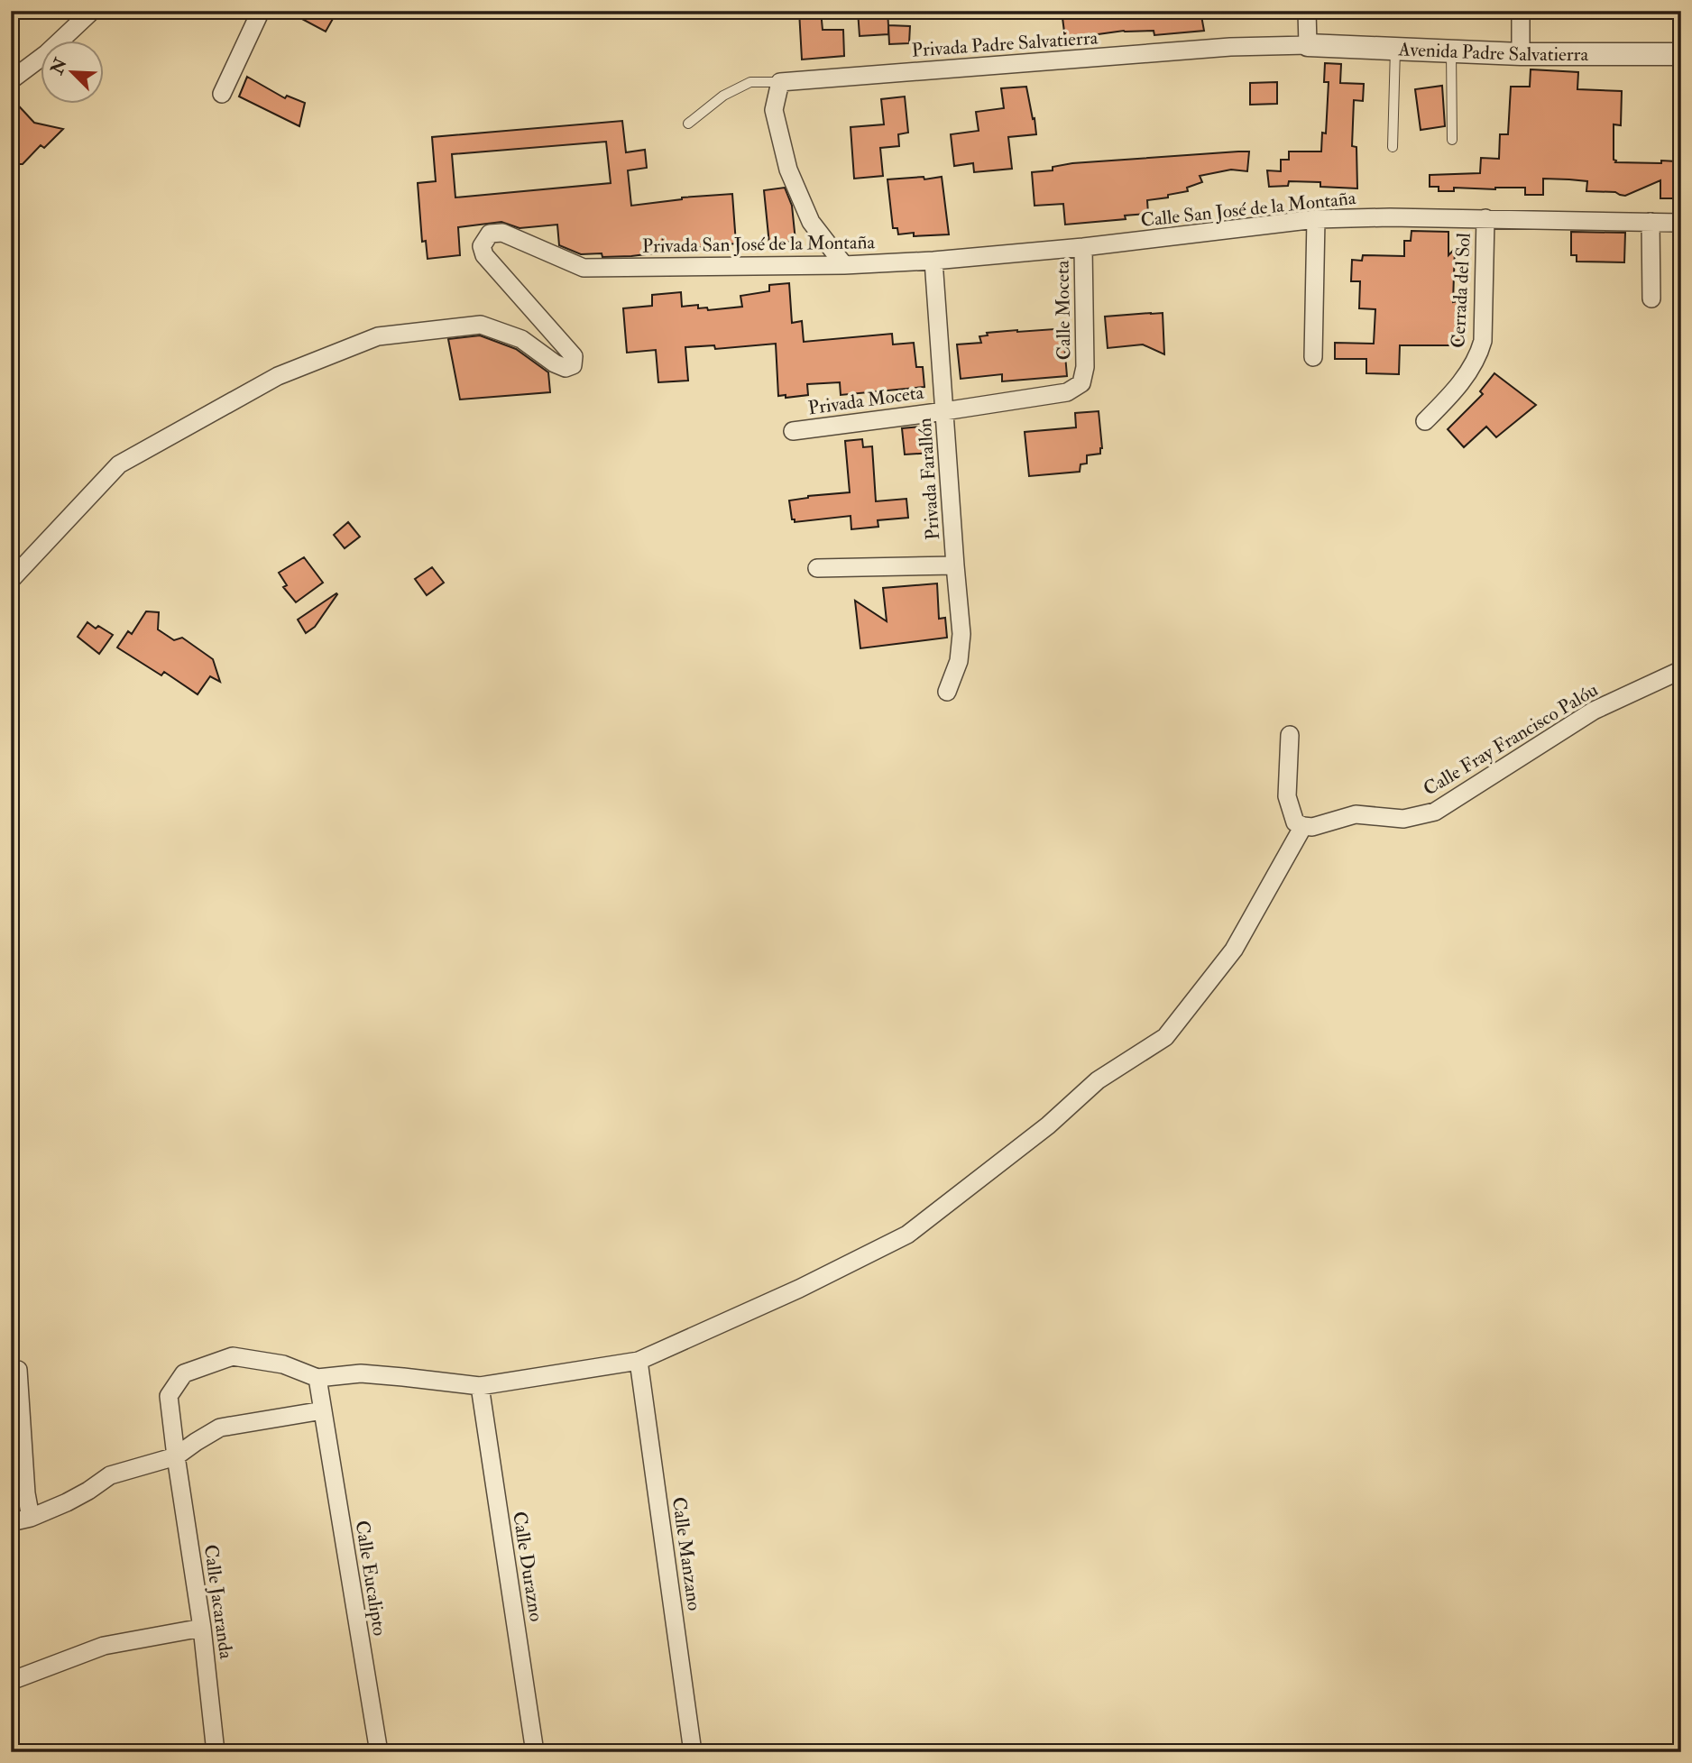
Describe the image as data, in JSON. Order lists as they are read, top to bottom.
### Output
{
  "streets": {
    "street": [
      "Privada Padre Salvatierra",
      "Avenida Padre Salvatierra",
      "Calle San José de la Montaña",
      "Privada San José de la Montaña",
      "Cerrada del Sol",
      "Calle Moceta",
      "Privada Moceta",
      "Privada Farallón",
      "Calle Fray Francisco Palóu",
      "Calle Manzano",
      "Calle Durazno",
      "Calle Eucalipto",
      "Calle Jacaranda"
    ]
  },
  "crossings": [
    ["Privada Padre Salvatierra", "Avenida Padre Salvatierra"],
    ["Calle San José de la Montaña", "Privada San José de la Montaña"],
    ["Calle San José de la Montaña", "Cerrada del Sol"],
    ["Calle San José de la Montaña", "Calle Moceta"],
    ["Calle San José de la Montaña", "Privada Farallón"],
    ["Privada San José de la Montaña", "Privada Farallón"],
    ["Calle Moceta", "Privada Moceta"],
    ["Calle Moceta", "Privada Farallón"],
    ["Privada Moceta", "Privada Farallón"],
    ["Calle Eucalipto", "Calle Jacaranda"]
  ],
  "north": "top left"
}
